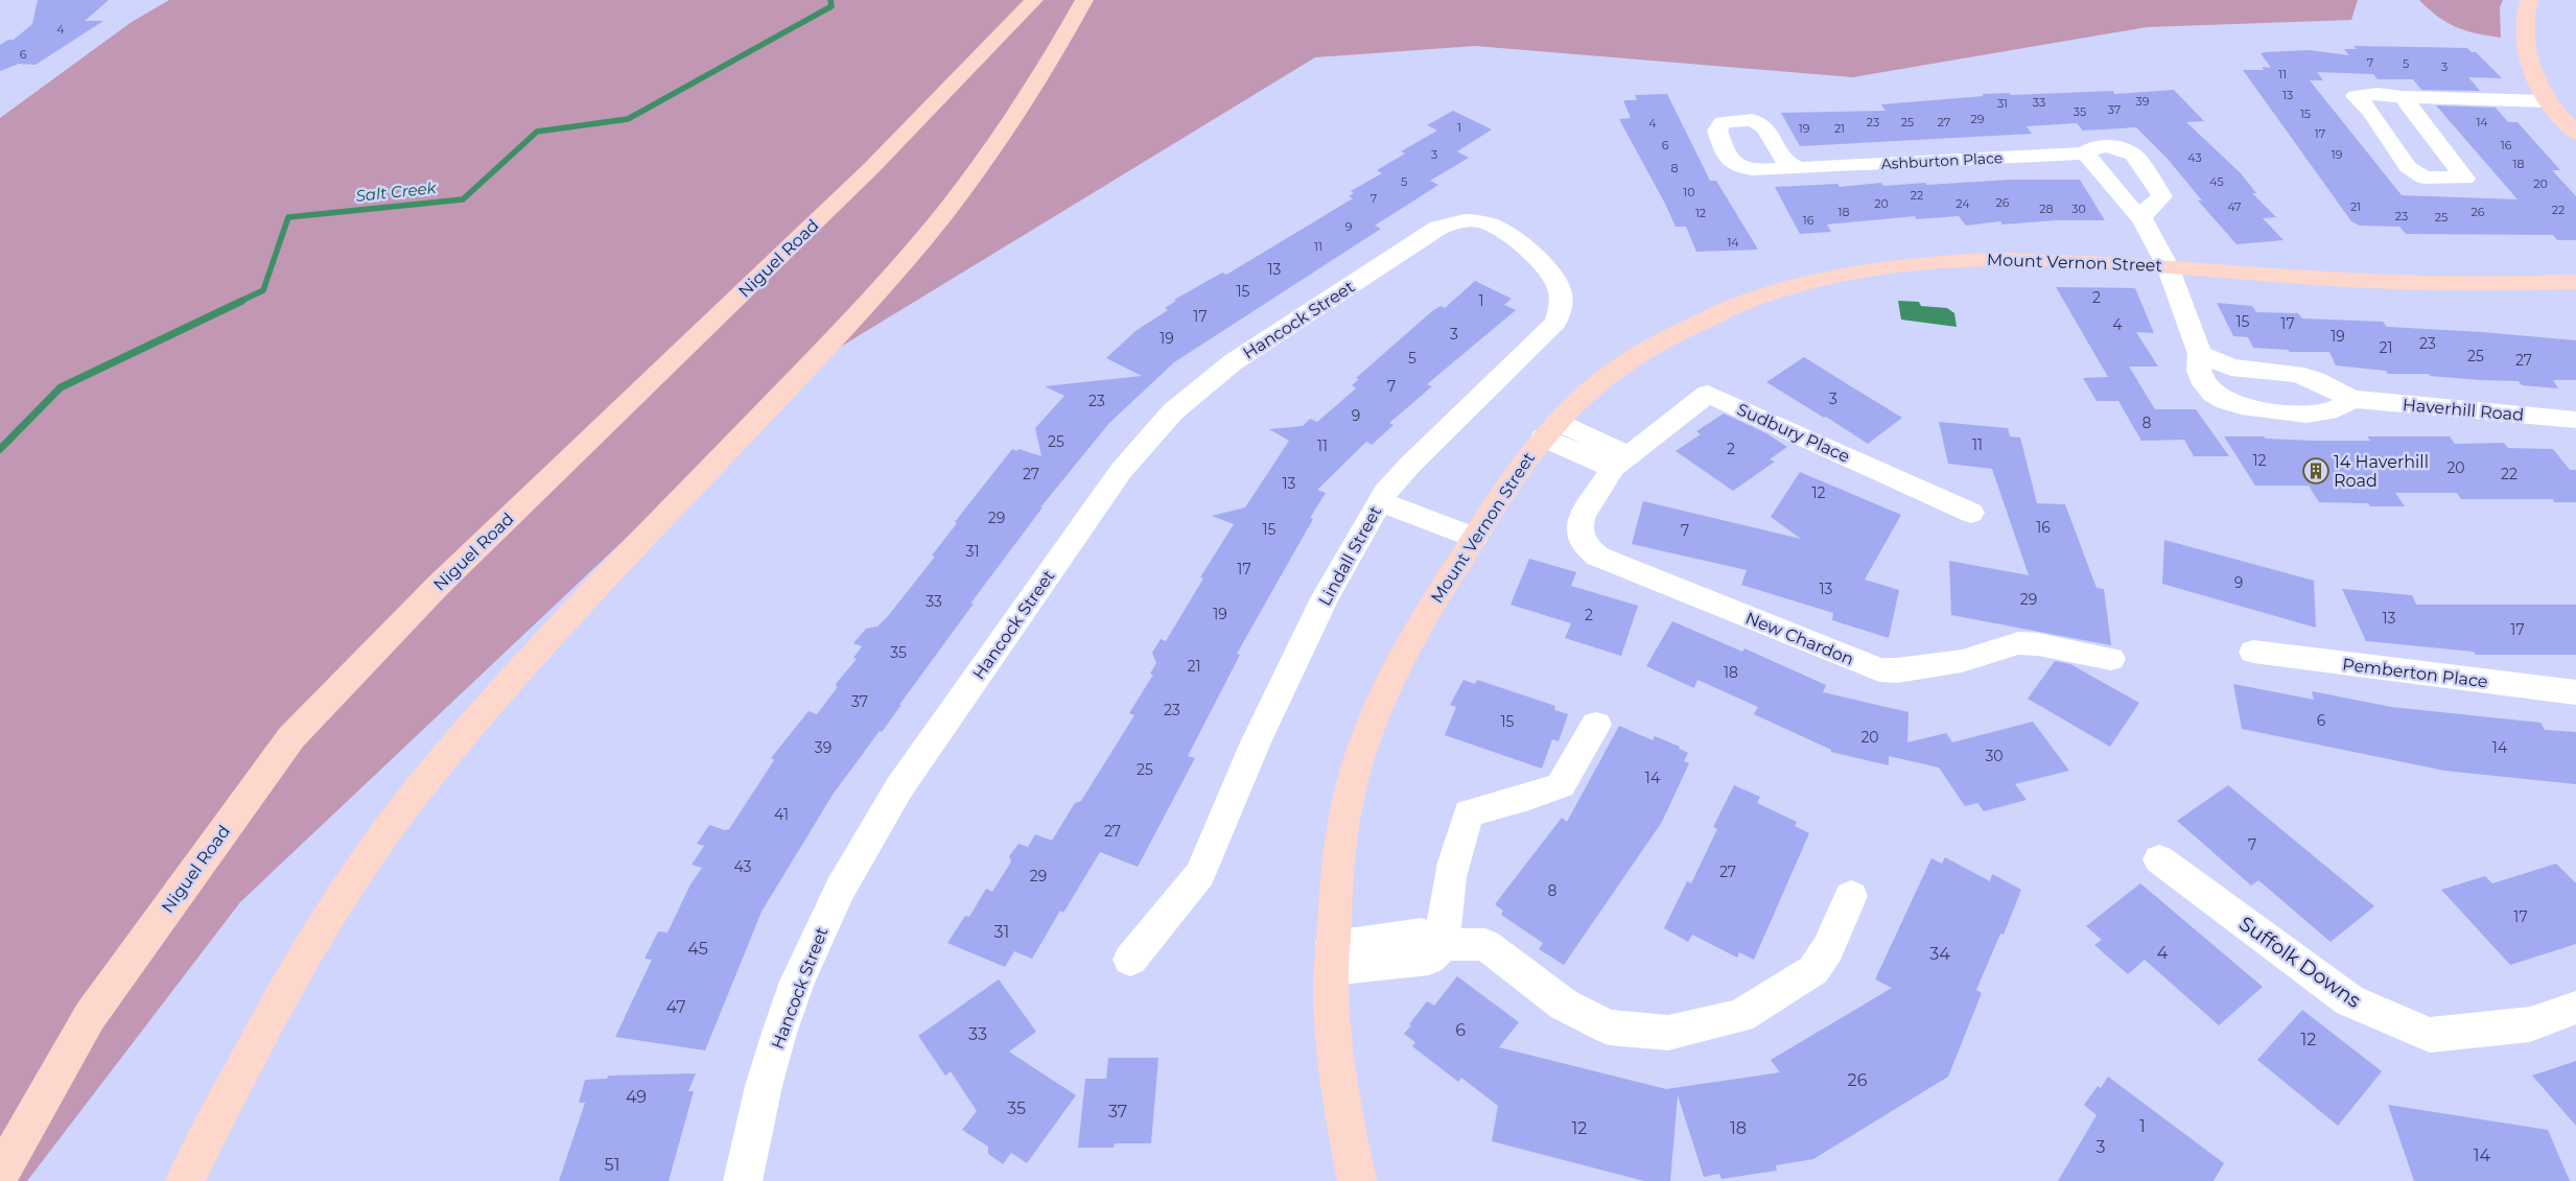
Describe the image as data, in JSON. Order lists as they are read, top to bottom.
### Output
{
  "streets": {
    "main road": ["Niguel Road", "Mount Vernon Street"],
    "street": [
      "Ashburton Place",
      "Hancock Street",
      "Haverhill Road",
      "Sudbury Place",
      "Lindall Street",
      "New Chardon",
      "Pemberton Place",
      "Suffolk Downs"
    ]
  },
  "crossings": [
    ["Hancock Street", "Lindall Street"],
    ["Sudbury Place", "New Chardon"]
  ],
  "water": ["Salt Creek"],
  "places": {
    "building": ["14 Haverhill Road"]
  },
  "house_numbers": [
    "4",
    "6",
    "7",
    "5",
    "3",
    "11",
    "13",
    "39",
    "33",
    "31",
    "37",
    "35",
    "15",
    "29",
    "23",
    "25",
    "27",
    "14",
    "4",
    "1",
    "19",
    "21",
    "17",
    "6",
    "16",
    "3",
    "19",
    "43",
    "18",
    "8",
    "5",
    "45",
    "20",
    "10",
    "22",
    "7",
    "26",
    "20",
    "24",
    "47",
    "21",
    "28",
    "30",
    "22",
    "18",
    "26",
    "12",
    "23",
    "25",
    "16",
    "9",
    "14",
    "11",
    "13",
    "15",
    "2",
    "1",
    "17",
    "15",
    "17",
    "4",
    "3",
    "19",
    "19",
    "23",
    "21",
    "25",
    "5",
    "27",
    "7",
    "3",
    "23",
    "9",
    "8",
    "25",
    "11",
    "11",
    "2",
    "12",
    "20",
    "27",
    "22",
    "13",
    "12",
    "29",
    "16",
    "15",
    "7",
    "31",
    "17",
    "9",
    "13",
    "29",
    "33",
    "19",
    "2",
    "13",
    "17",
    "35",
    "21",
    "18",
    "37",
    "23",
    "6",
    "15",
    "20",
    "39",
    "14",
    "30",
    "25",
    "14",
    "41",
    "27",
    "7",
    "43",
    "27",
    "29",
    "8",
    "17",
    "31",
    "45",
    "4",
    "34",
    "47",
    "6",
    "33",
    "12",
    "26",
    "49",
    "35",
    "37",
    "1",
    "12",
    "18",
    "3",
    "14",
    "51"
  ]
}
